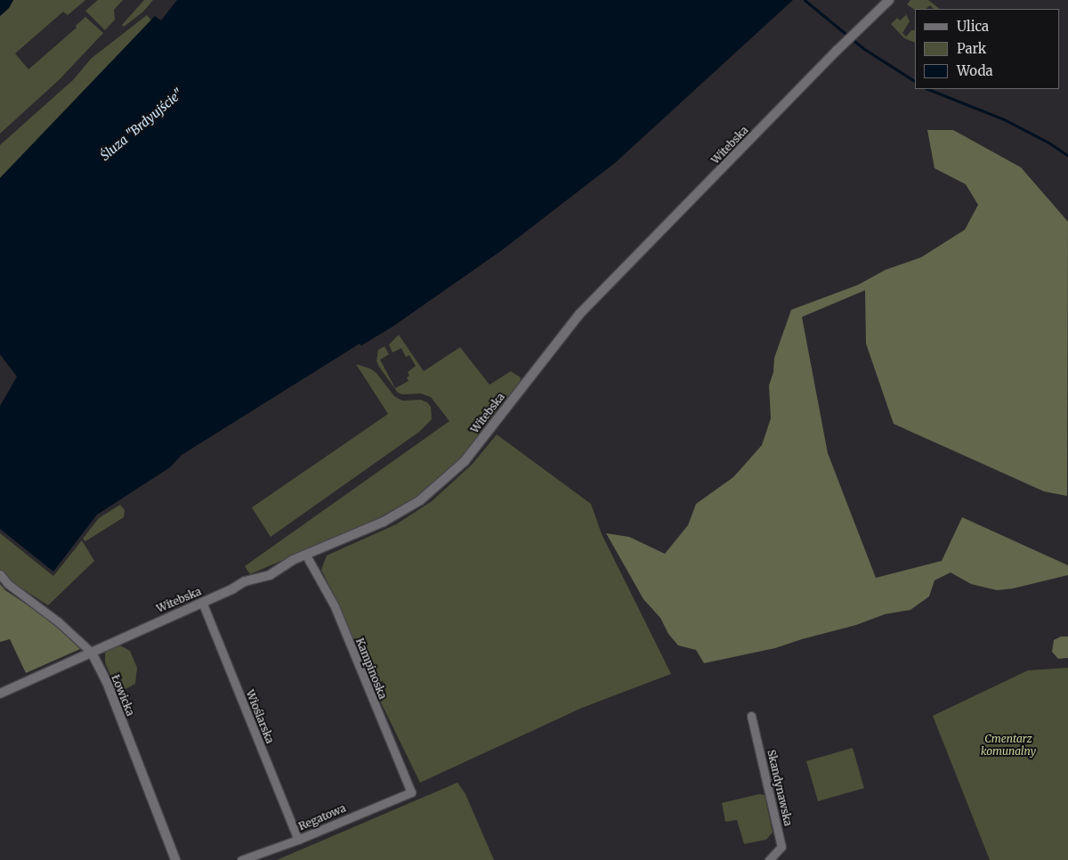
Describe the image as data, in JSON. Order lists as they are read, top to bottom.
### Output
{
  "streets": {
    "street": [
      "Witebska",
      "Kampinoska",
      "Łowicka",
      "Wioślarska",
      "Skandynawska",
      "Regatowa"
    ]
  },
  "crossings": [
    ["Witebska", "Kampinoska"],
    ["Witebska", "Łowicka"],
    ["Witebska", "Wioślarska"],
    ["Kampinoska", "Regatowa"],
    ["Wioślarska", "Regatowa"]
  ],
  "water": ["Śluza \"Brdyujście\""],
  "parks": ["Cmentarz komunalny"],
  "legend": ["Ulica", "Park", "Woda"]
}
